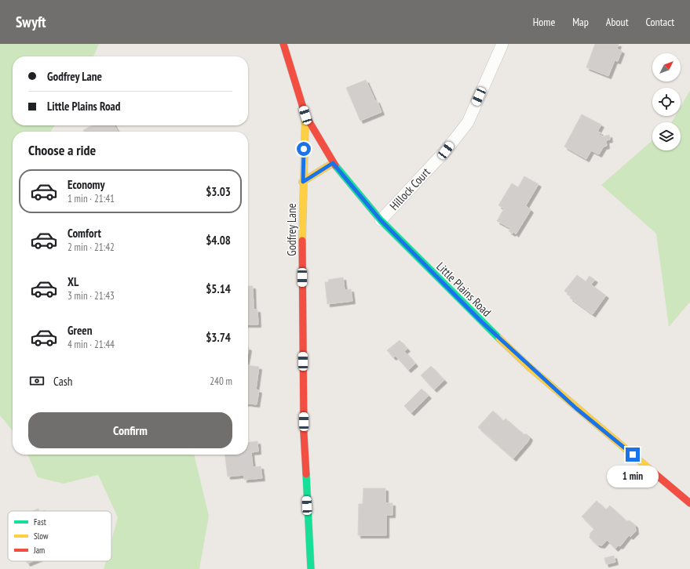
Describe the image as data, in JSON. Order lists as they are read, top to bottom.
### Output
{
  "streets": {
    "street": ["Hillock Court", "Godfrey Lane", "Little Plains Road"]
  },
  "crossings": [
    ["Hillock Court", "Little Plains Road"],
    ["Godfrey Lane", "Little Plains Road"]
  ],
  "legend": ["Fast", "Slow", "Jam"],
  "north": "top right",
  "page": {
    "header": "Swyft",
    "nav": [
      "Home",
      "Map",
      "About",
      "Contact"
    ],
    "banner": ["Godfrey Lane", "Little Plains Road"],
    "heading": "Choose a ride",
    "list": [
      {
        "name": "Economy",
        "note": "1 min · 21:41",
        "value": "$3.03"
      },
      {
        "name": "Comfort",
        "note": "2 min · 21:42",
        "value": "$4.08"
      },
      {
        "name": "XL",
        "note": "3 min · 21:43",
        "value": "$5.14"
      },
      {
        "name": "Green",
        "note": "4 min · 21:44",
        "value": "$3.74"
      }
    ],
    "pay": ["Cash", "240 m"],
    "buttons": "Confirm",
    "bubble": "1 min"
  }
}
